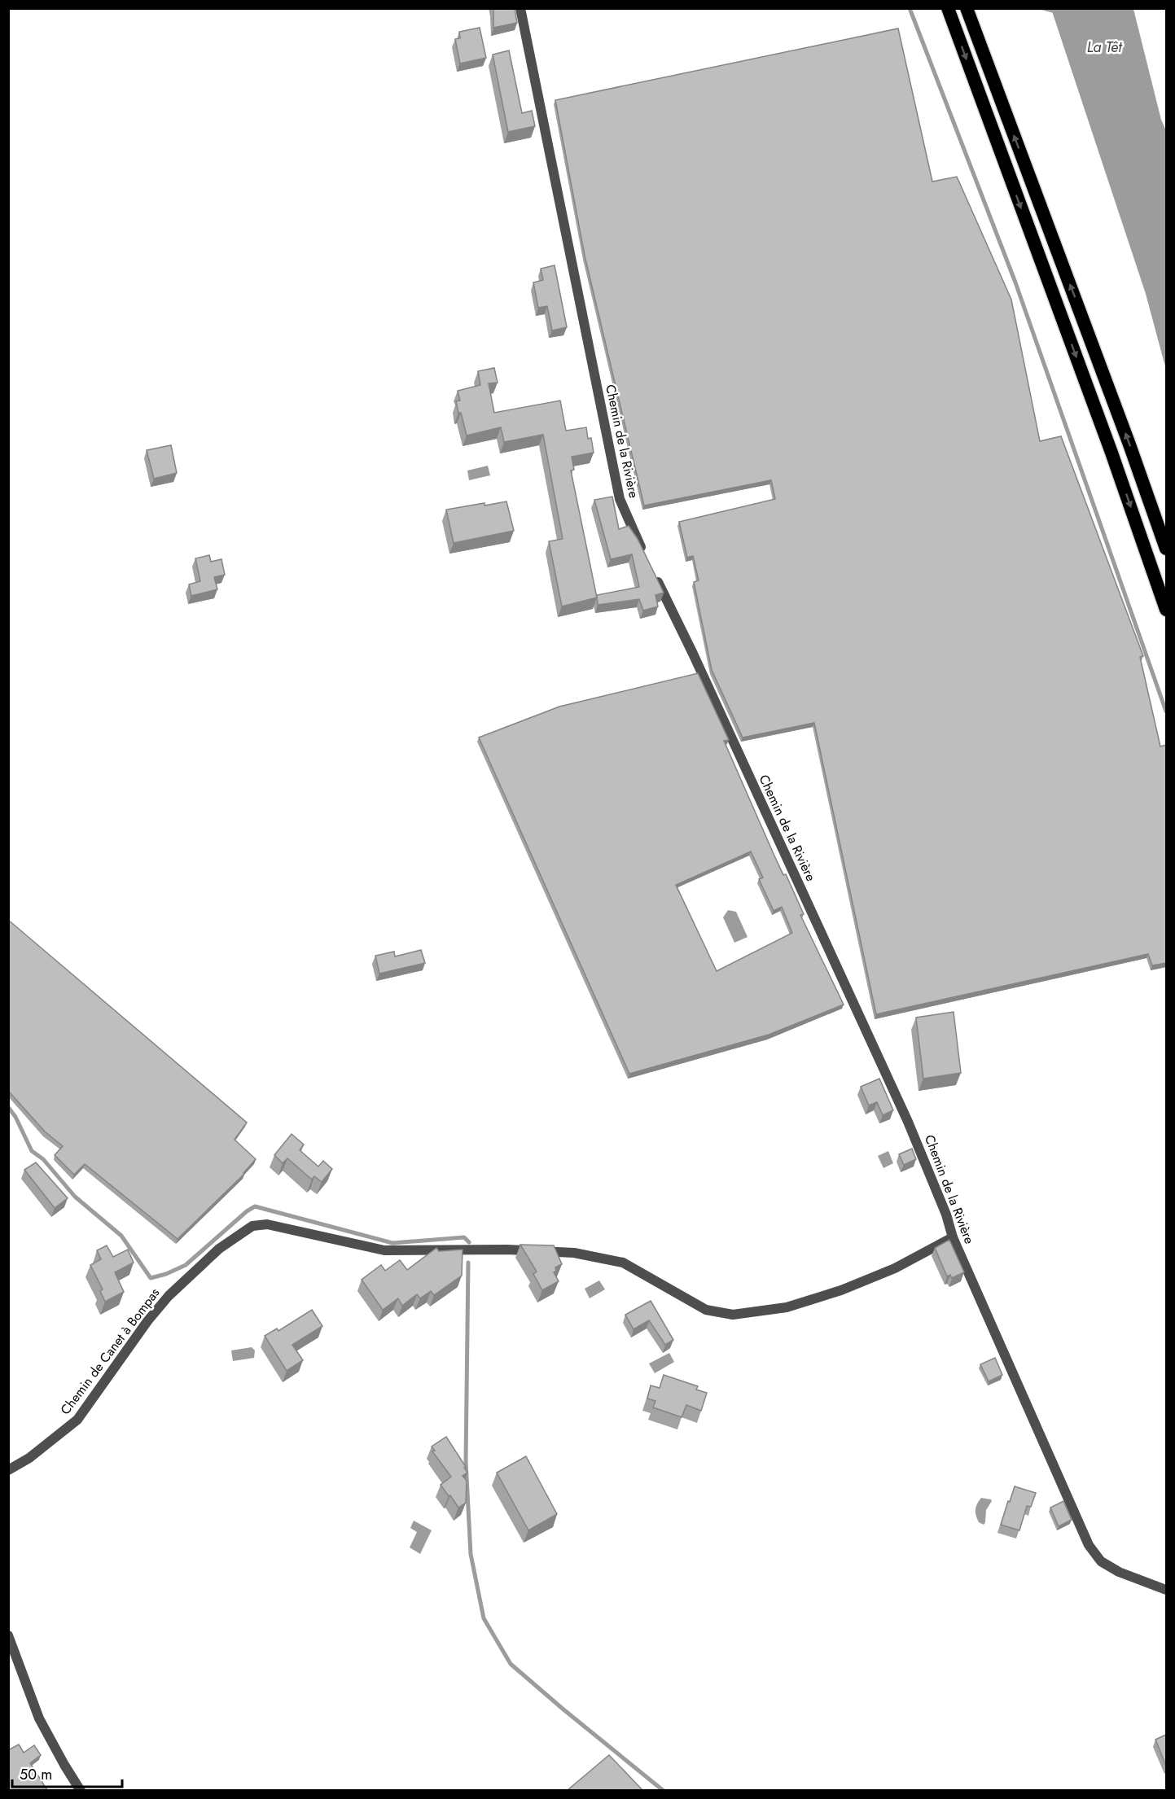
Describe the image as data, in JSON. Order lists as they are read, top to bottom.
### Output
{
  "streets": {
    "street": ["Chemin de la Rivière", "Chemin de Canet à Bompas"]
  },
  "crossings": [
    ["Chemin de la Rivière", "Chemin de Canet à Bompas"]
  ],
  "water": ["La Têt"],
  "scale_bar": "50 m"
}
